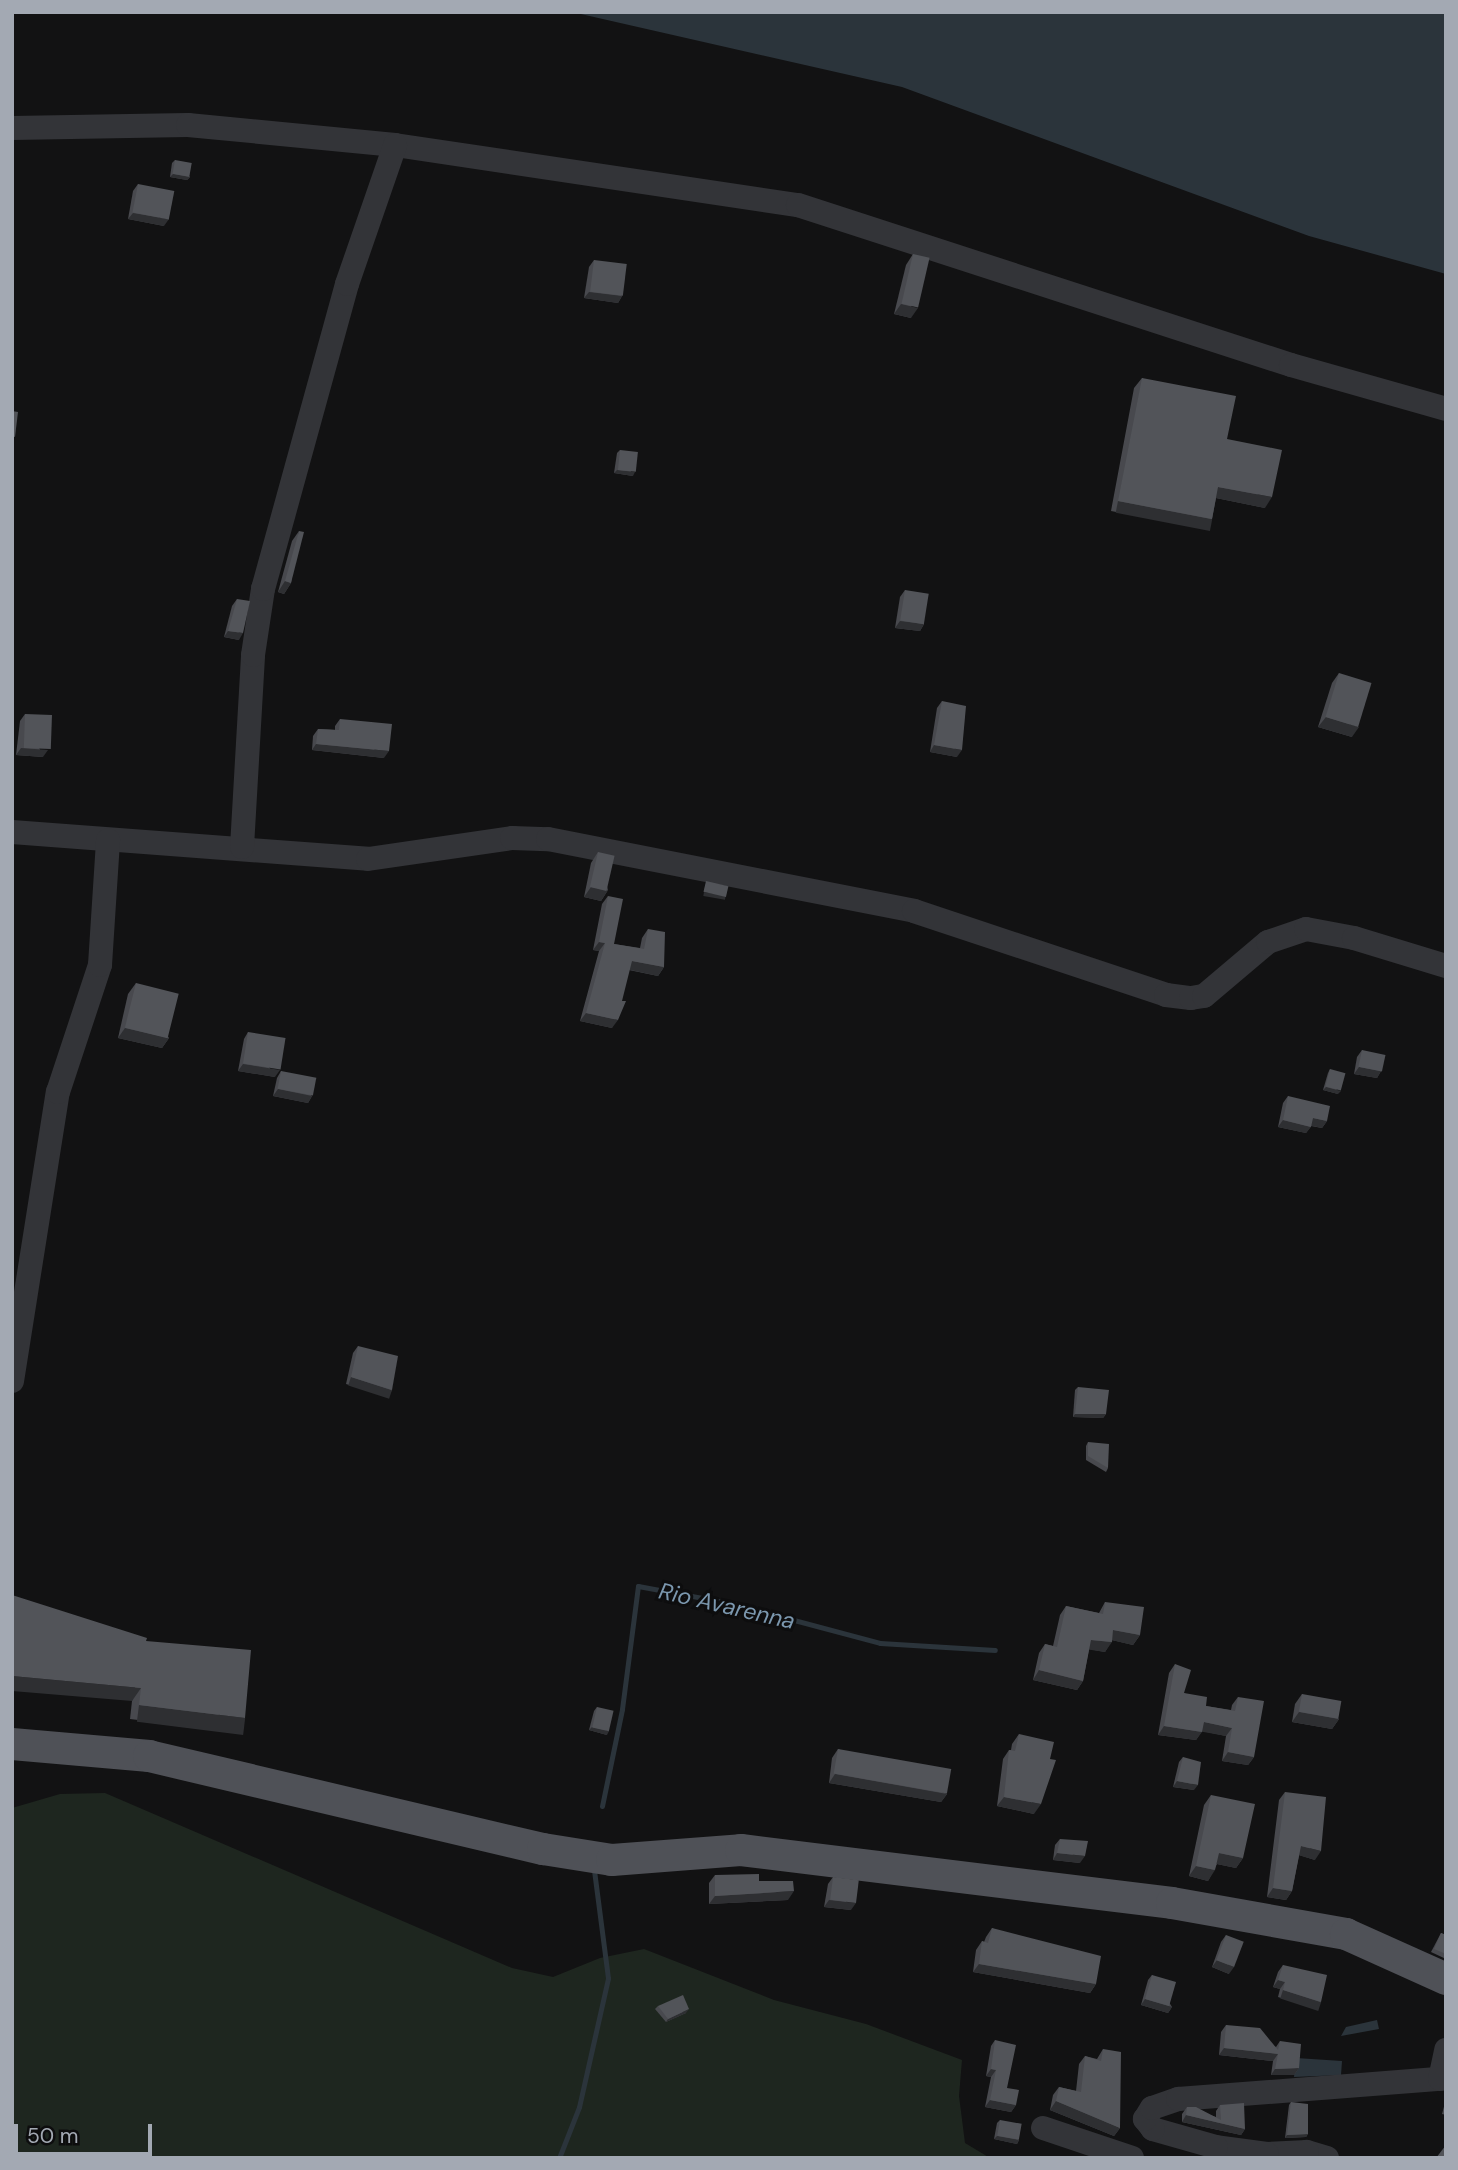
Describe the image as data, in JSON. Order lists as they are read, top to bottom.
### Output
{
  "water": ["Rio Avarenna"],
  "scale_bar": "50 m"
}
